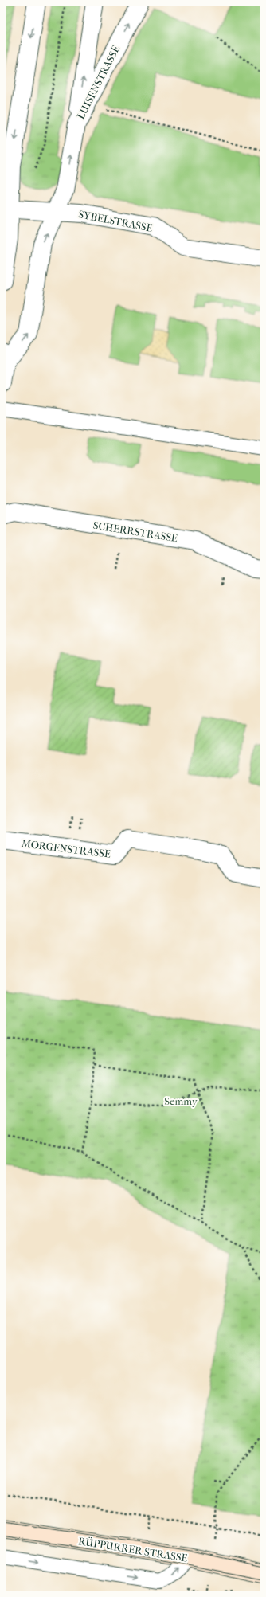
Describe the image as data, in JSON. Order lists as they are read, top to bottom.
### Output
{
  "streets": {
    "main road": ["RÜPPURRER STRASSE"],
    "street": [
      "LUISENSTRASSE",
      "SYBELSTRASSE",
      "SCHERRSTRASSE",
      "MORGENSTRASSE"
    ]
  },
  "crossings": [
    ["LUISENSTRASSE", "SYBELSTRASSE"]
  ],
  "parks": ["Semmy"]
}
